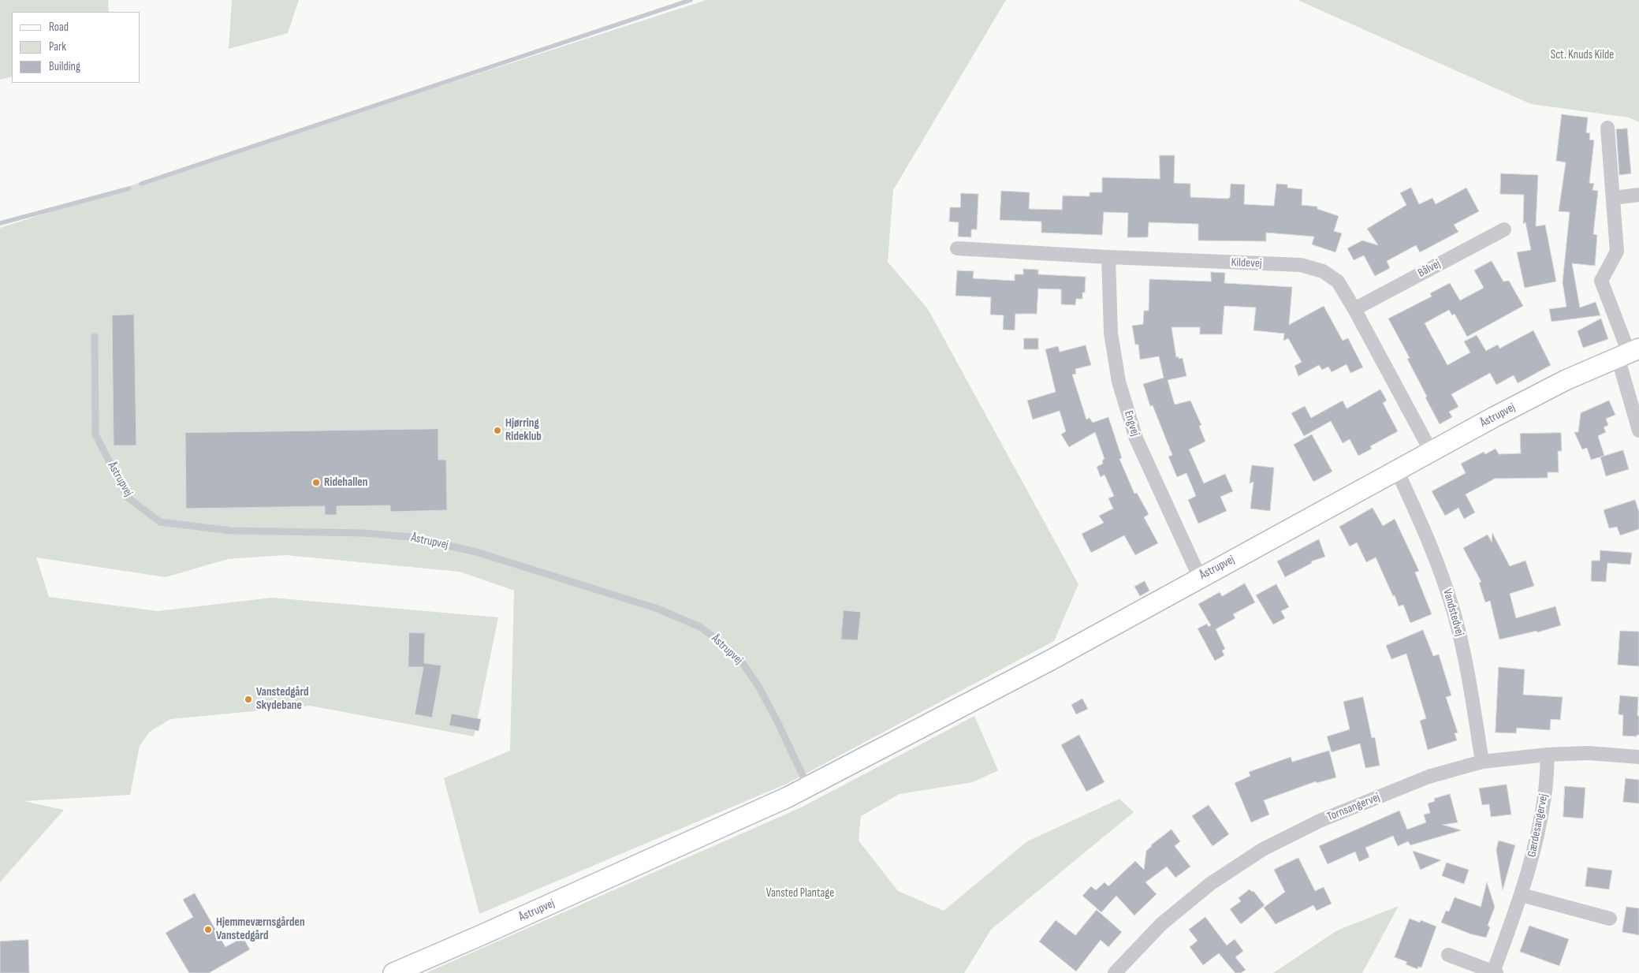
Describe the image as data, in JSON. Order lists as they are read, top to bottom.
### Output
{
  "streets": {
    "street": [
      "Kildevej",
      "Bålvej",
      "Åstrupvej",
      "Engvej",
      "Vandstedvej",
      "Tornsangervej",
      "Gærdesangervej"
    ]
  },
  "crossings": [
    ["Kildevej", "Bålvej"],
    ["Kildevej", "Åstrupvej"],
    ["Kildevej", "Engvej"],
    ["Åstrupvej", "Engvej"],
    ["Åstrupvej", "Vandstedvej"],
    ["Vandstedvej", "Tornsangervej"],
    ["Tornsangervej", "Gærdesangervej"]
  ],
  "parks": ["Sct. Knuds Kilde", "Vansted Plantage"],
  "places": [
    "Hjørring Rideklub",
    "Ridehallen",
    "Vanstedgård Skydebane",
    "Hjemmeværnsgården Vanstedgård"
  ],
  "legend": ["Road", "Park", "Building"]
}
